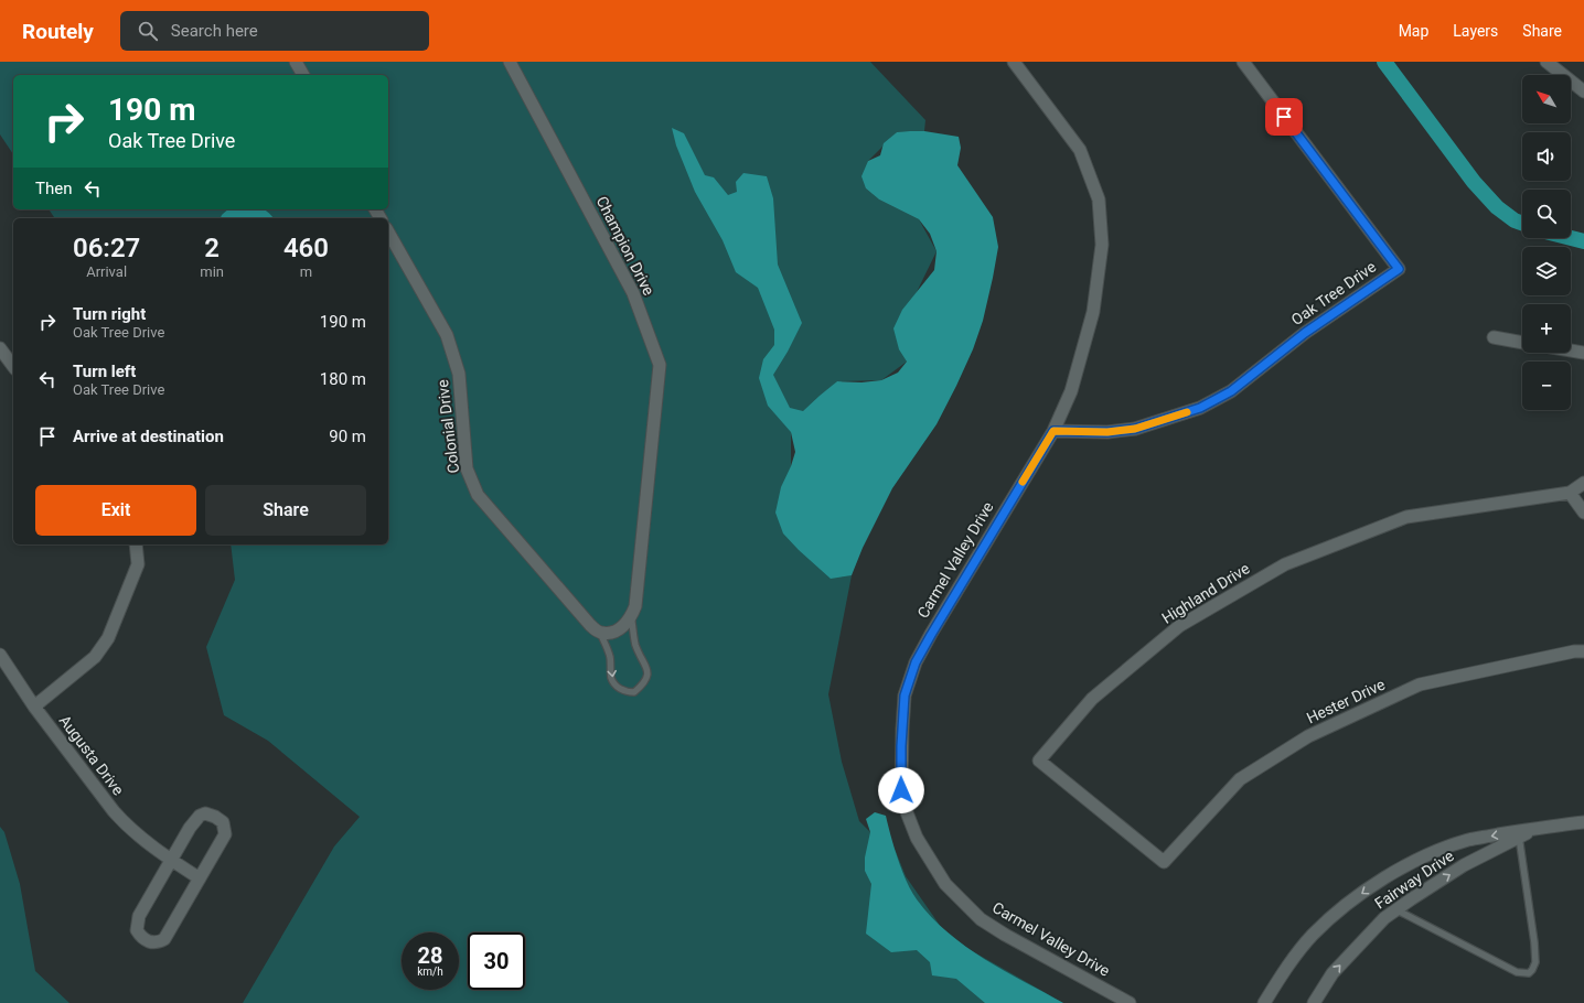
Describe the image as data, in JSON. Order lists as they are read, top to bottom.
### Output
{
  "streets": {
    "street": [
      "Champion Drive",
      "Oak Tree Drive",
      "Colonial Drive",
      "Carmel Valley Drive",
      "Highland Drive",
      "Hester Drive",
      "Augusta Drive",
      "Fairway Drive"
    ]
  },
  "crossings": [
    ["Oak Tree Drive", "Carmel Valley Drive"],
    ["Highland Drive", "Hester Drive"]
  ],
  "north": "top left",
  "page": {
    "header": "Routely",
    "search": "Search here",
    "nav": ["Map", "Layers", "Share"],
    "map_buttons": ["+", "−"],
    "turn": ["190 m", "Oak Tree Drive"],
    "then": "Then",
    "eta": [
      "06:27",
      "Arrival",
      "2",
      "min",
      "460",
      "m"
    ],
    "list": [
      {
        "name": "Turn right",
        "note": "Oak Tree Drive",
        "value": "190 m"
      },
      {
        "name": "Turn left",
        "note": "Oak Tree Drive",
        "value": "180 m"
      },
      {
        "name": "Arrive at destination",
        "value": "90 m"
      }
    ],
    "buttons": ["Exit", "Share"],
    "speed": "28 km/h",
    "limit": "30"
  }
}
